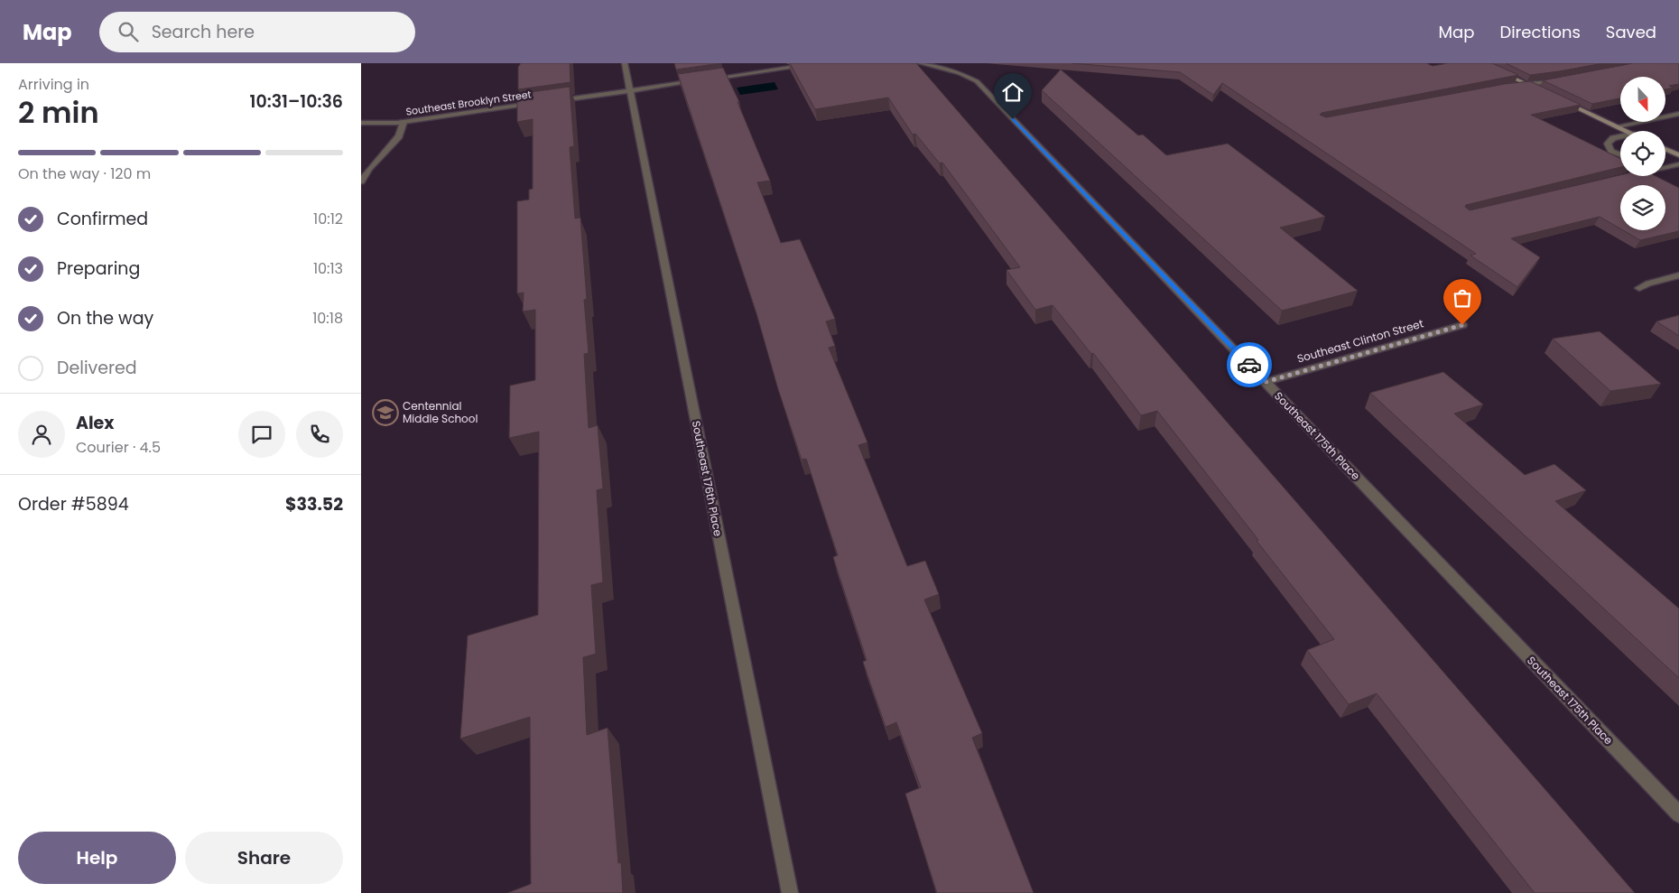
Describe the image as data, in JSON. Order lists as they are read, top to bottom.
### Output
{
  "streets": {
    "street": [
      "Southeast Brooklyn Street",
      "Southeast Clinton Street",
      "Southeast 175th Place",
      "Southeast 176th Place"
    ]
  },
  "crossings": [
    ["Southeast Clinton Street", "Southeast 175th Place"]
  ],
  "places": {
    "school or university": ["Centennial Middle School"]
  },
  "north": "bottom",
  "page": {
    "header": "Map",
    "search": "Search here",
    "nav": ["Map", "Directions", "Saved"],
    "heading": ["2 min", "Arriving in", "10:31–10:36"],
    "panel": [
      "Alex",
      "Courier · 4.5",
      "Order #5894",
      "$33.52"
    ],
    "bar": "On the way · 120 m",
    "list": [
      ["Confirmed", "10:12"],
      ["Preparing", "10:13"],
      ["On the way", "10:18"],
      "Delivered"
    ],
    "buttons": ["Help", "Share"]
  }
}
